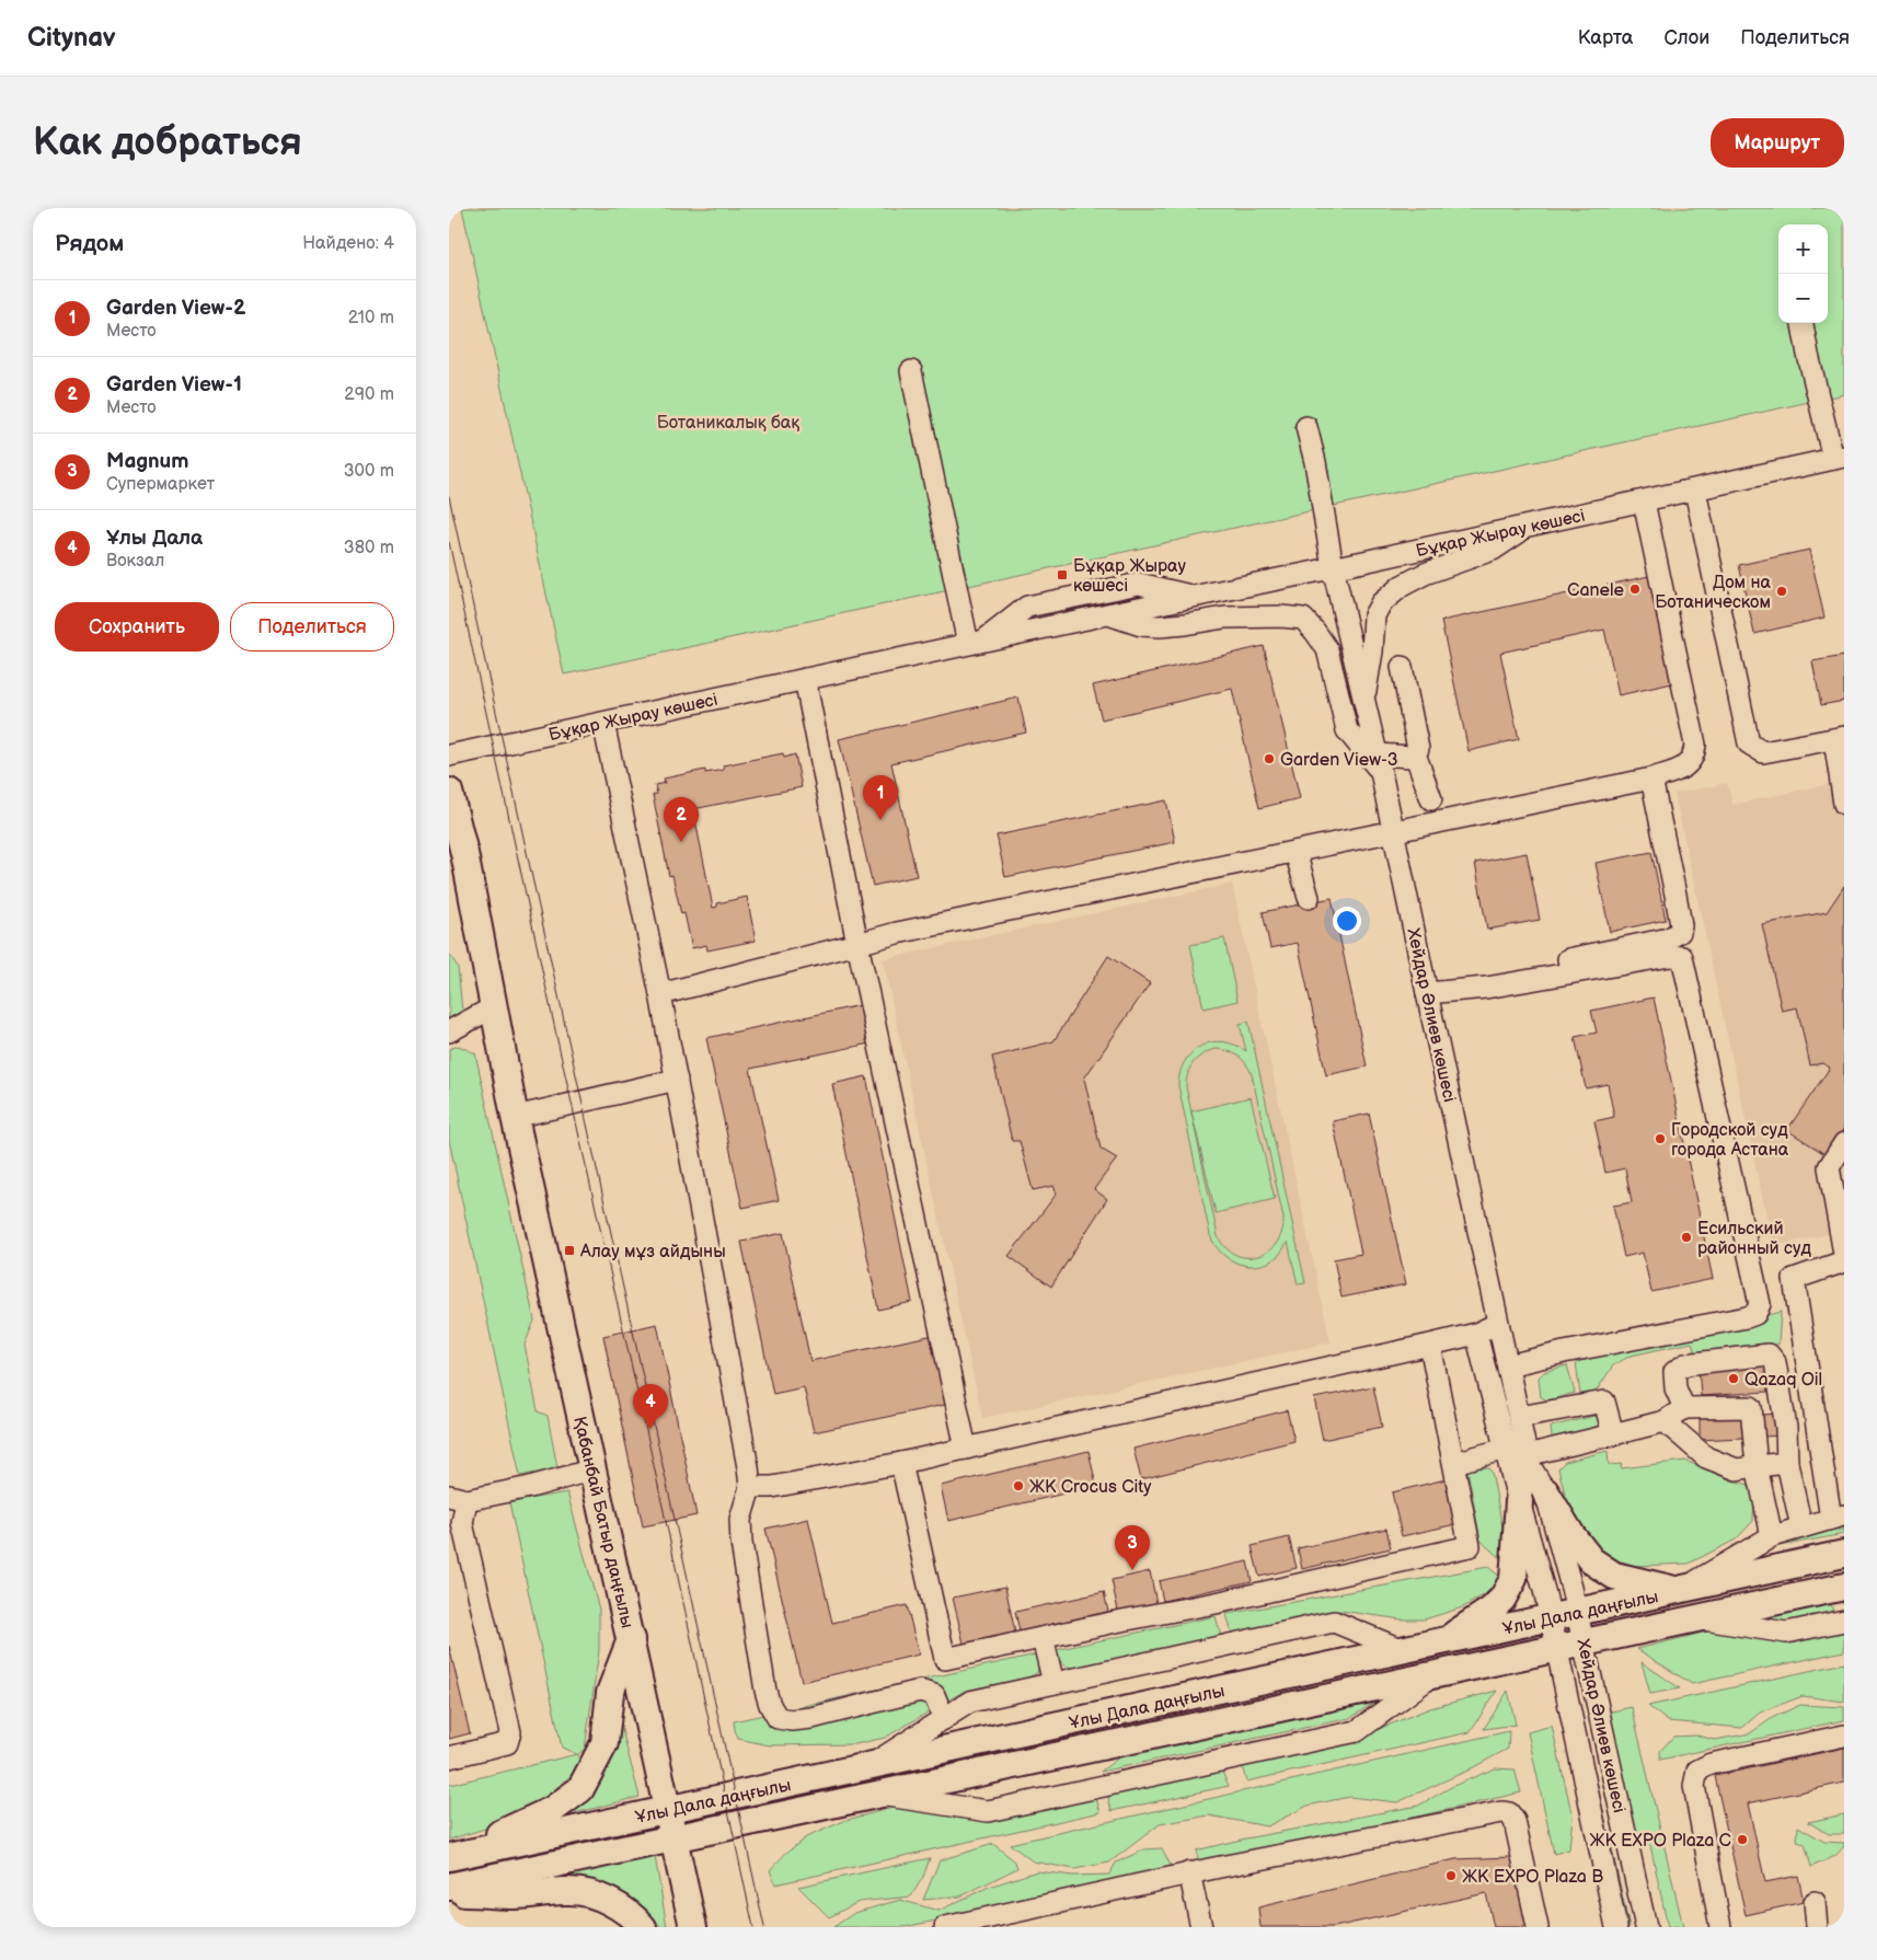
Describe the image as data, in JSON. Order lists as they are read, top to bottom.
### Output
{
  "streets": {
    "main road": ["Қабанбай Батыр даңғылы", "Ұлы Дала даңғылы"],
    "street": ["Бұқар Жырау көшесі", "Хейдар Әлиев көшесі"]
  },
  "crossings": [
    ["Бұқар Жырау көшесі", "Хейдар Әлиев көшесі"],
    ["Хейдар Әлиев көшесі", "Ұлы Дала даңғылы"],
    ["Қабанбай Батыр даңғылы", "Ұлы Дала даңғылы"]
  ],
  "parks": ["Ботаникалық бақ"],
  "places": {
    "transit": ["Бұқар Жырау көшесі", "Алау мұз айдыны"],
    "other": [
      "Canele",
      "Дом на Ботаническом",
      "Garden View-3",
      "Городской суд города Астана",
      "Есильский районный суд",
      "Qazaq Oil",
      "ЖК Crocus City",
      "ЖК EXPO Plaza C",
      "ЖК EXPO Plaza B"
    ]
  },
  "page": {
    "header": "Citynav",
    "nav": ["Карта", "Слои", "Поделиться"],
    "buttons": [
      "Маршрут",
      ["Сохранить", "Поделиться"]
    ],
    "title": "Как добраться",
    "heading": ["Рядом", "Найдено: 4"],
    "map_buttons": ["+", "−"],
    "list": [
      {
        "mark": "1",
        "name": "Garden View-2",
        "note": "Место",
        "value": "210 m"
      },
      {
        "mark": "2",
        "name": "Garden View-1",
        "note": "Место",
        "value": "290 m"
      },
      {
        "mark": "3",
        "name": "Magnum",
        "note": "Супермаркет",
        "value": "300 m"
      },
      {
        "mark": "4",
        "name": "Ұлы Дала",
        "note": "Вокзал",
        "value": "380 m"
      }
    ],
    "pins": [
      "1",
      "2",
      "4",
      "3"
    ]
  }
}
